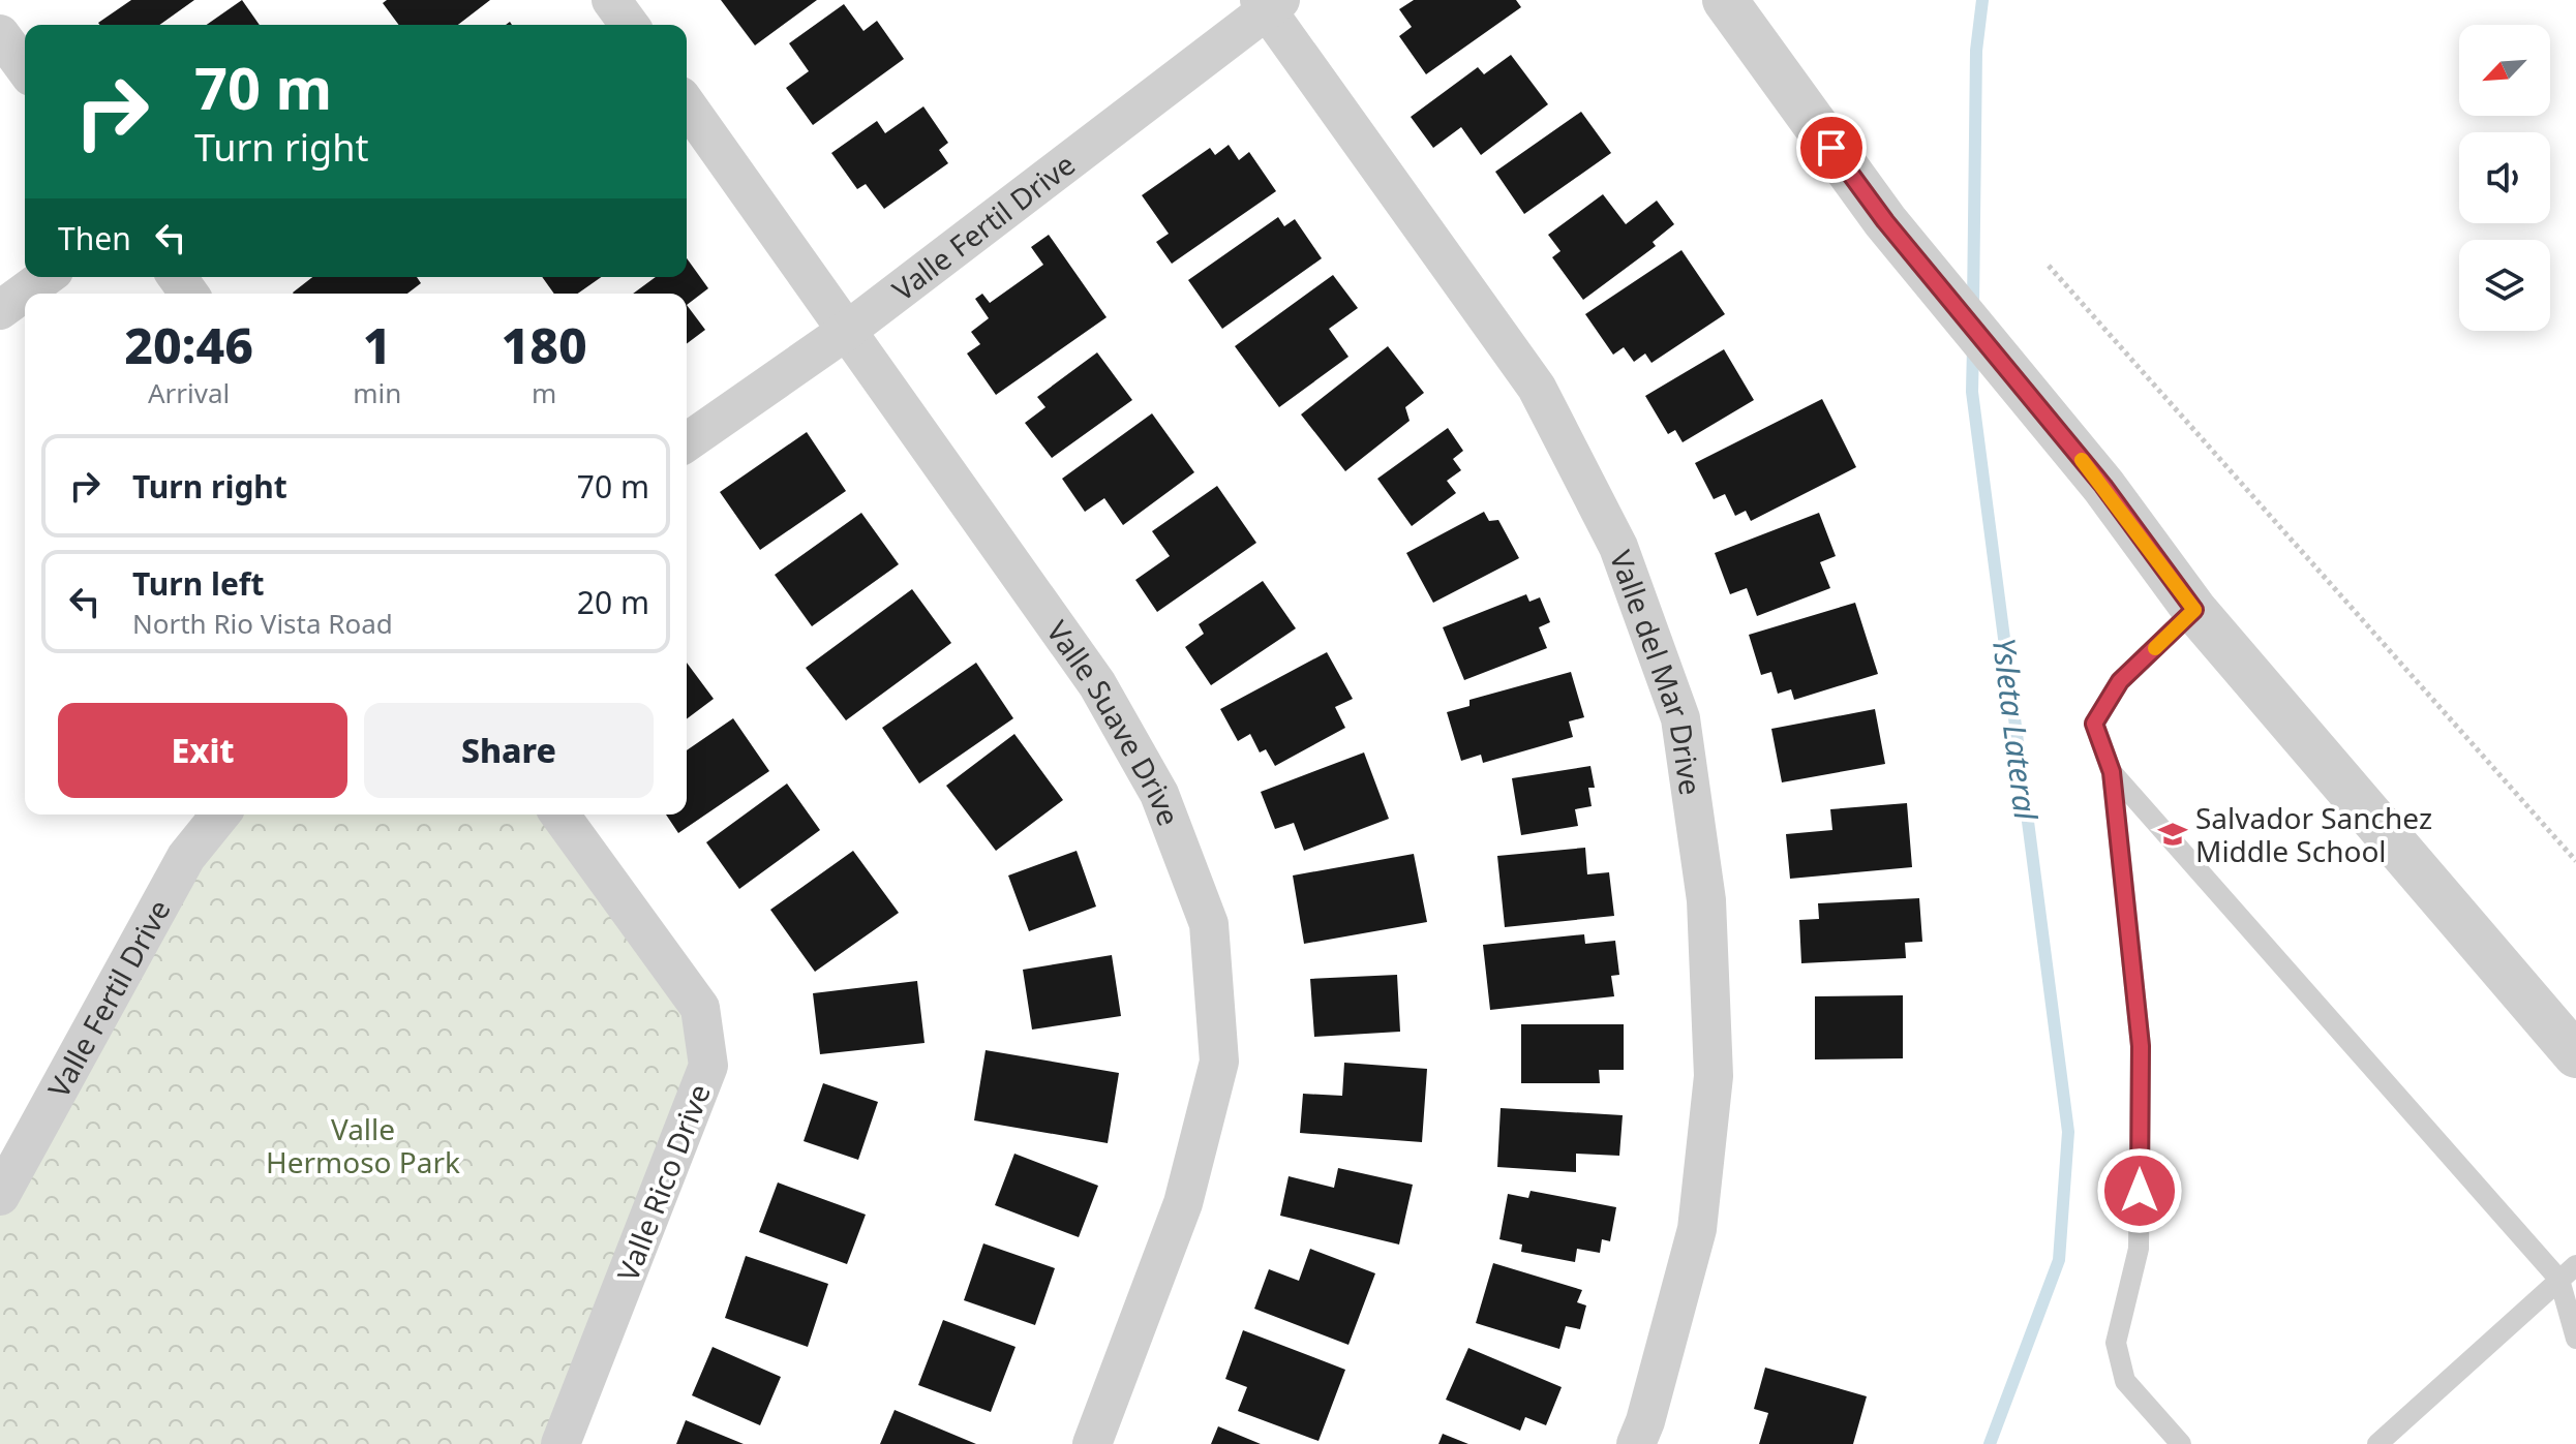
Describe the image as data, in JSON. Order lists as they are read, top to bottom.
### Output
{
  "streets": {
    "street": [
      "Valle Fertil Drive",
      "Valle del Mar Drive",
      "Valle Suave Drive",
      "Valle Rico Drive"
    ]
  },
  "crossings": [
    ["Valle Fertil Drive", "Valle del Mar Drive"],
    ["Valle Fertil Drive", "Valle Suave Drive"]
  ],
  "water": ["Ysleta Lateral"],
  "parks": ["Valle Hermoso Park"],
  "places": {
    "school or university": ["Salvador Sanchez Middle School"]
  },
  "north": "bottom left",
  "page": {
    "turn": ["70 m", "Turn right"],
    "then": "Then",
    "eta": [
      "20:46",
      "Arrival",
      "1",
      "min",
      "180",
      "m"
    ],
    "list": [
      {
        "name": "Turn right",
        "value": "70 m"
      },
      {
        "name": "Turn left",
        "note": "North Rio Vista Road",
        "value": "20 m"
      }
    ],
    "buttons": ["Exit", "Share"]
  }
}
